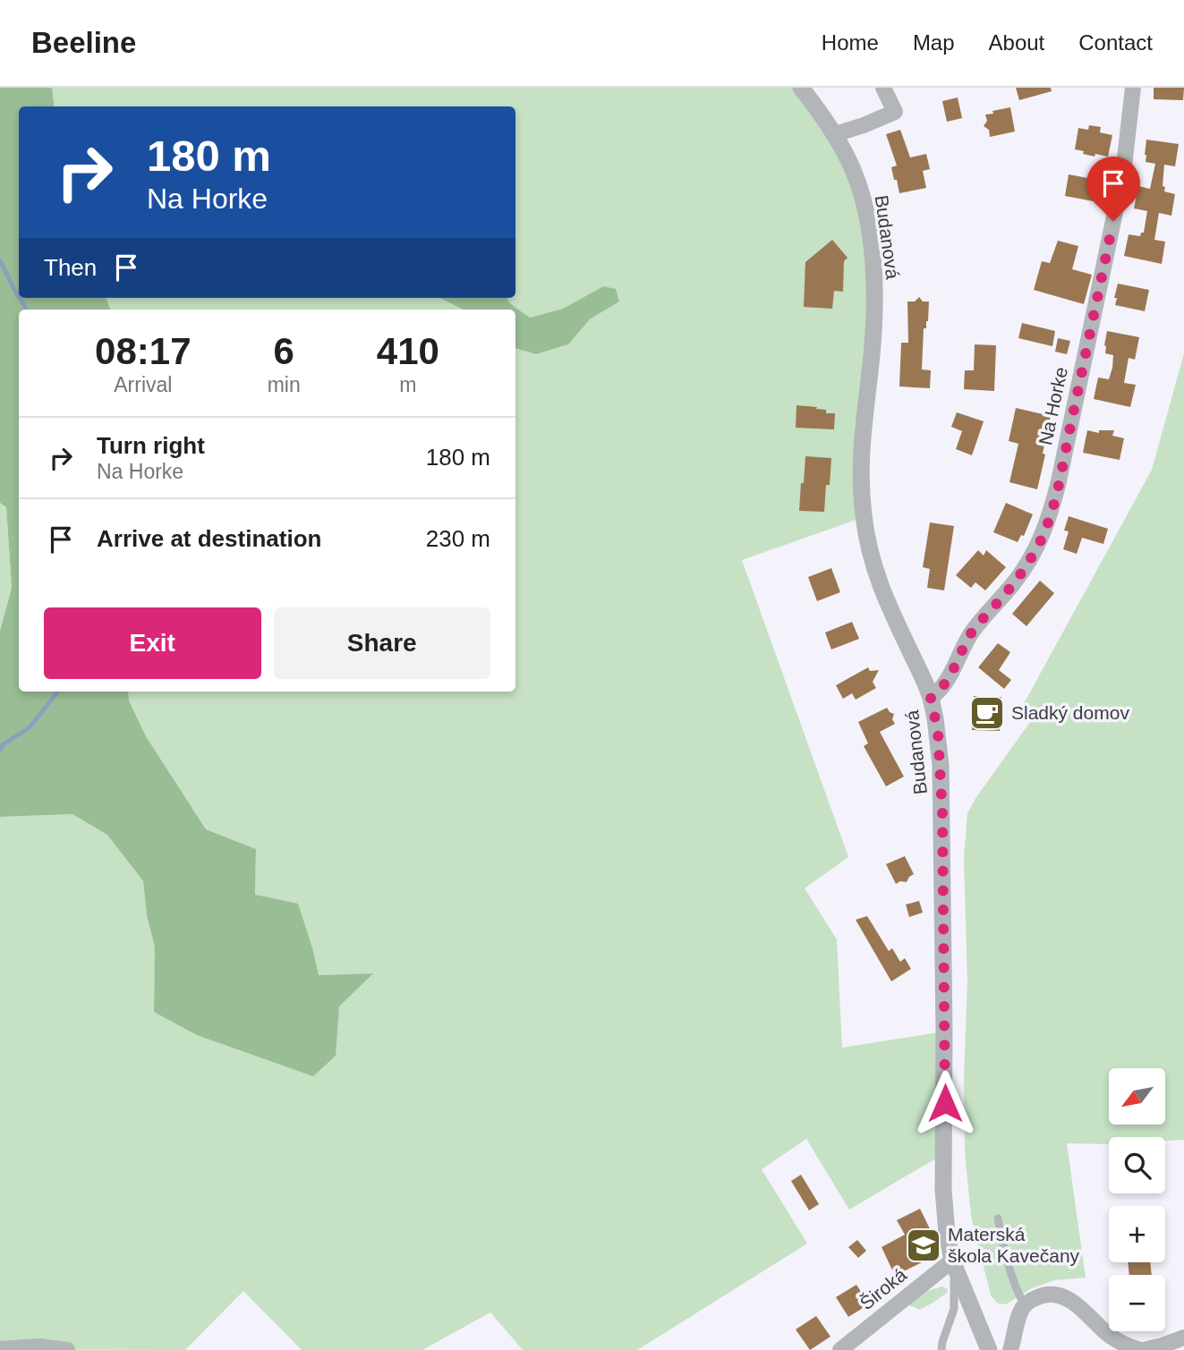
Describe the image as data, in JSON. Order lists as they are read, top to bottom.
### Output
{
  "streets": {
    "street": ["Budanová", "Na Horke", "Široká"]
  },
  "crossings": [
    ["Budanová", "Na Horke"],
    ["Budanová", "Široká"]
  ],
  "places": {
    "cafe": ["Sladký domov"],
    "school or university": ["Materská škola Kavečany"]
  },
  "north": "bottom left",
  "page": {
    "header": "Beeline",
    "nav": [
      "Home",
      "Map",
      "About",
      "Contact"
    ],
    "turn": ["180 m", "Na Horke"],
    "then": "Then",
    "eta": [
      "08:17",
      "Arrival",
      "6",
      "min",
      "410",
      "m"
    ],
    "list": [
      {
        "name": "Turn right",
        "note": "Na Horke",
        "value": "180 m"
      },
      {
        "name": "Arrive at destination",
        "value": "230 m"
      }
    ],
    "buttons": ["Exit", "Share"],
    "map_buttons": ["+", "−"]
  }
}
